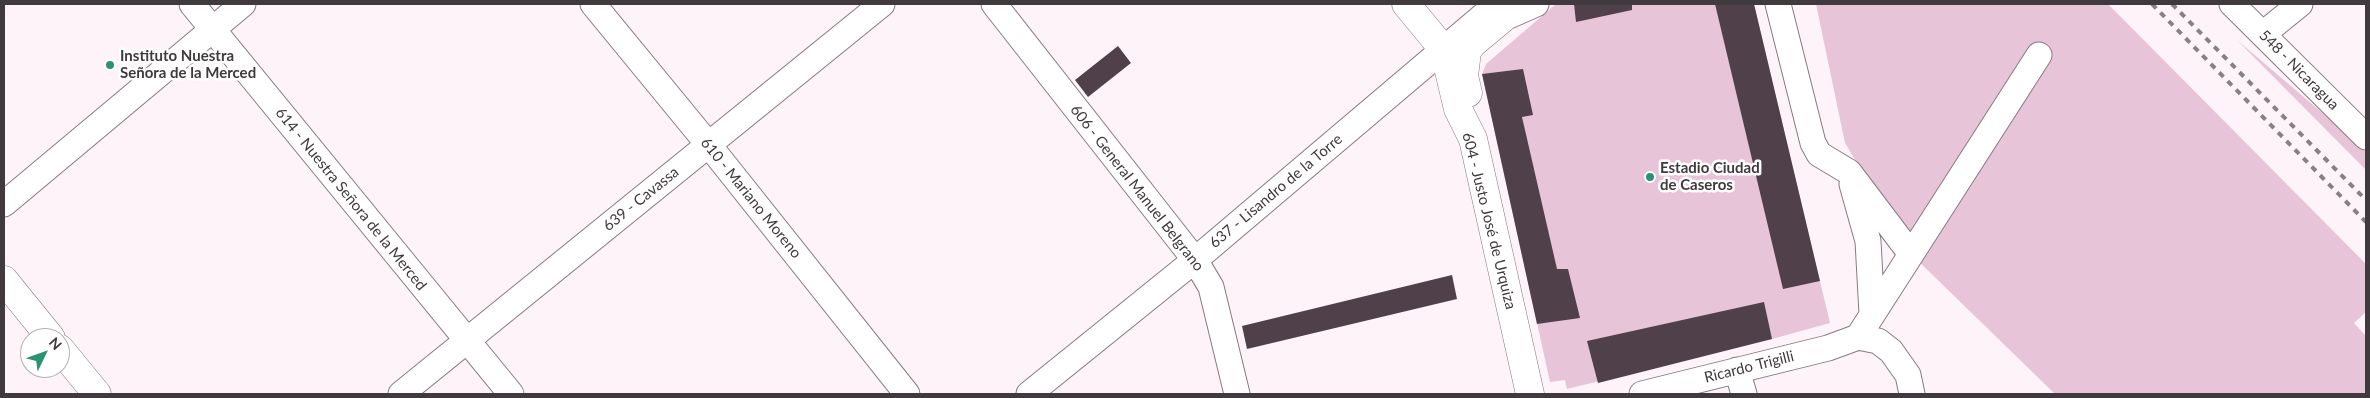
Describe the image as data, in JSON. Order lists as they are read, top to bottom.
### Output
{
  "streets": {
    "main road": ["604 - Justo José de Urquiza"],
    "street": [
      "548 - Nicaragua",
      "606 - General Manuel Belgrano",
      "637 - Lisandro de la Torre",
      "610 - Mariano Moreno",
      "614 - Nuestra Señora de la Merced",
      "639 - Cavassa",
      "Ricardo Trigilli"
    ]
  },
  "crossings": [
    ["606 - General Manuel Belgrano", "637 - Lisandro de la Torre"],
    ["637 - Lisandro de la Torre", "604 - Justo José de Urquiza"],
    ["610 - Mariano Moreno", "639 - Cavassa"],
    ["614 - Nuestra Señora de la Merced", "639 - Cavassa"]
  ],
  "places": ["Instituto Nuestra Señora de la Merced", "Estadio Ciudad de Caseros"],
  "north": "top right"
}
